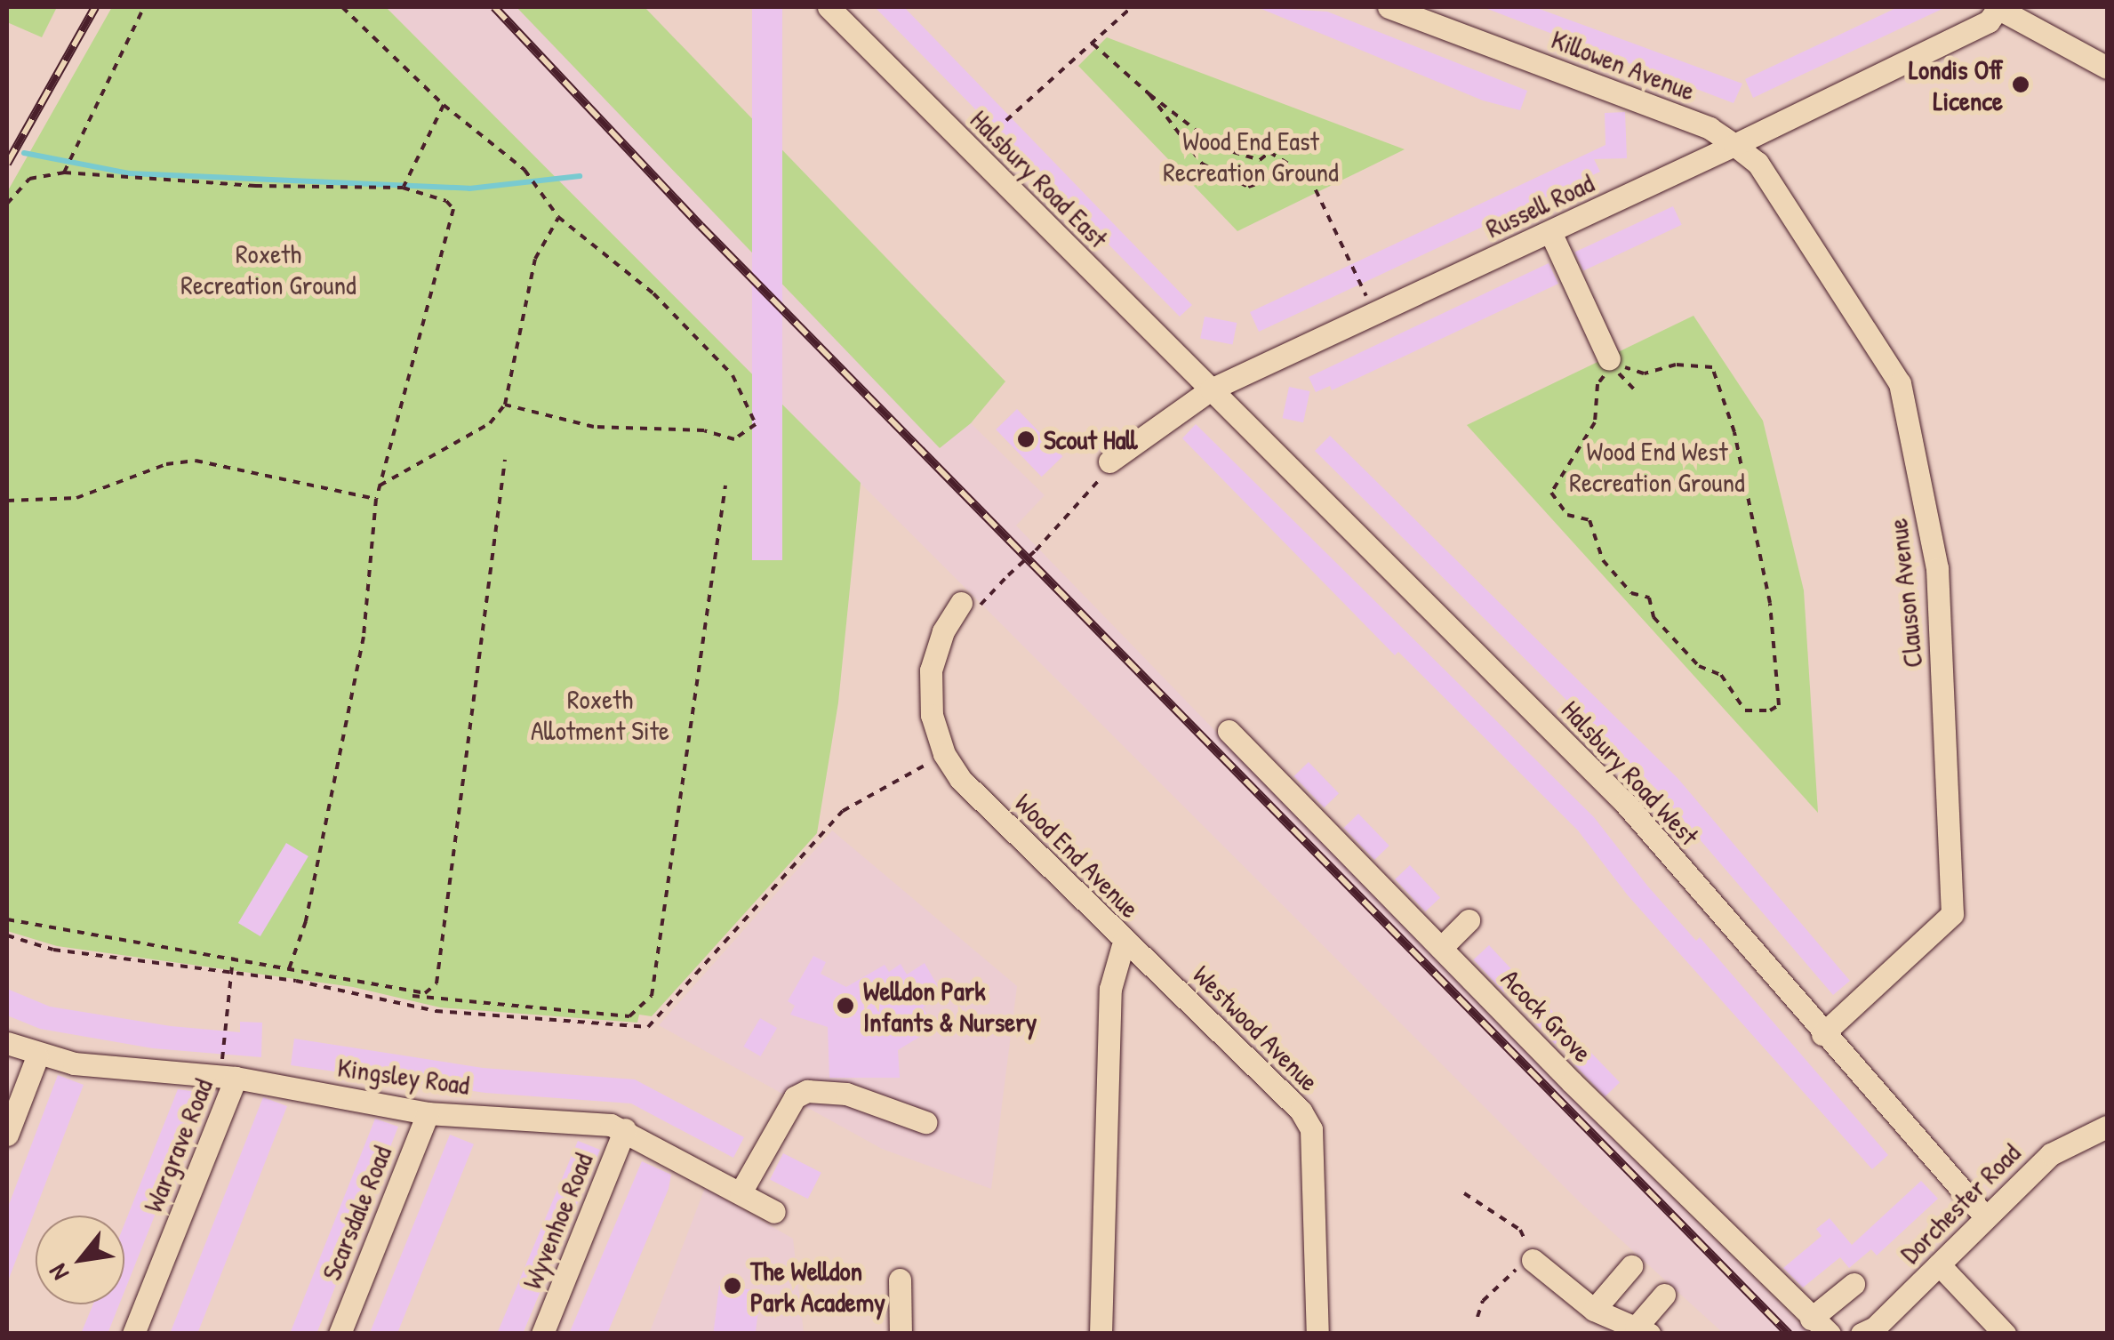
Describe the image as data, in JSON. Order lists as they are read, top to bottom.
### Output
{
  "streets": {
    "street": [
      "Killowen Avenue",
      "Halsbury Road East",
      "Russell Road",
      "Clauson Avenue",
      "Halsbury Road West",
      "Wood End Avenue",
      "Acock Grove",
      "Westwood Avenue",
      "Kingsley Road",
      "Wargrave Road",
      "Dorchester Road",
      "Scarsdale Road",
      "Wyvenhoe Road"
    ]
  },
  "crossings": [
    ["Killowen Avenue", "Russell Road"],
    ["Killowen Avenue", "Clauson Avenue"],
    ["Halsbury Road East", "Russell Road"],
    ["Halsbury Road East", "Halsbury Road West"],
    ["Russell Road", "Clauson Avenue"],
    ["Russell Road", "Halsbury Road West"],
    ["Clauson Avenue", "Halsbury Road West"],
    ["Halsbury Road West", "Dorchester Road"],
    ["Wood End Avenue", "Westwood Avenue"],
    ["Kingsley Road", "Wargrave Road"],
    ["Kingsley Road", "Scarsdale Road"],
    ["Kingsley Road", "Wyvenhoe Road"]
  ],
  "parks": [
    "Wood End East Recreation Ground",
    "Roxeth Recreation Ground",
    "Wood End West Recreation Ground",
    "Roxeth Allotment Site"
  ],
  "places": [
    "Londis Off Licence",
    "Scout Hall",
    "Welldon Park Infants & Nursery",
    "The Welldon Park Academy"
  ],
  "north": "bottom left"
}
